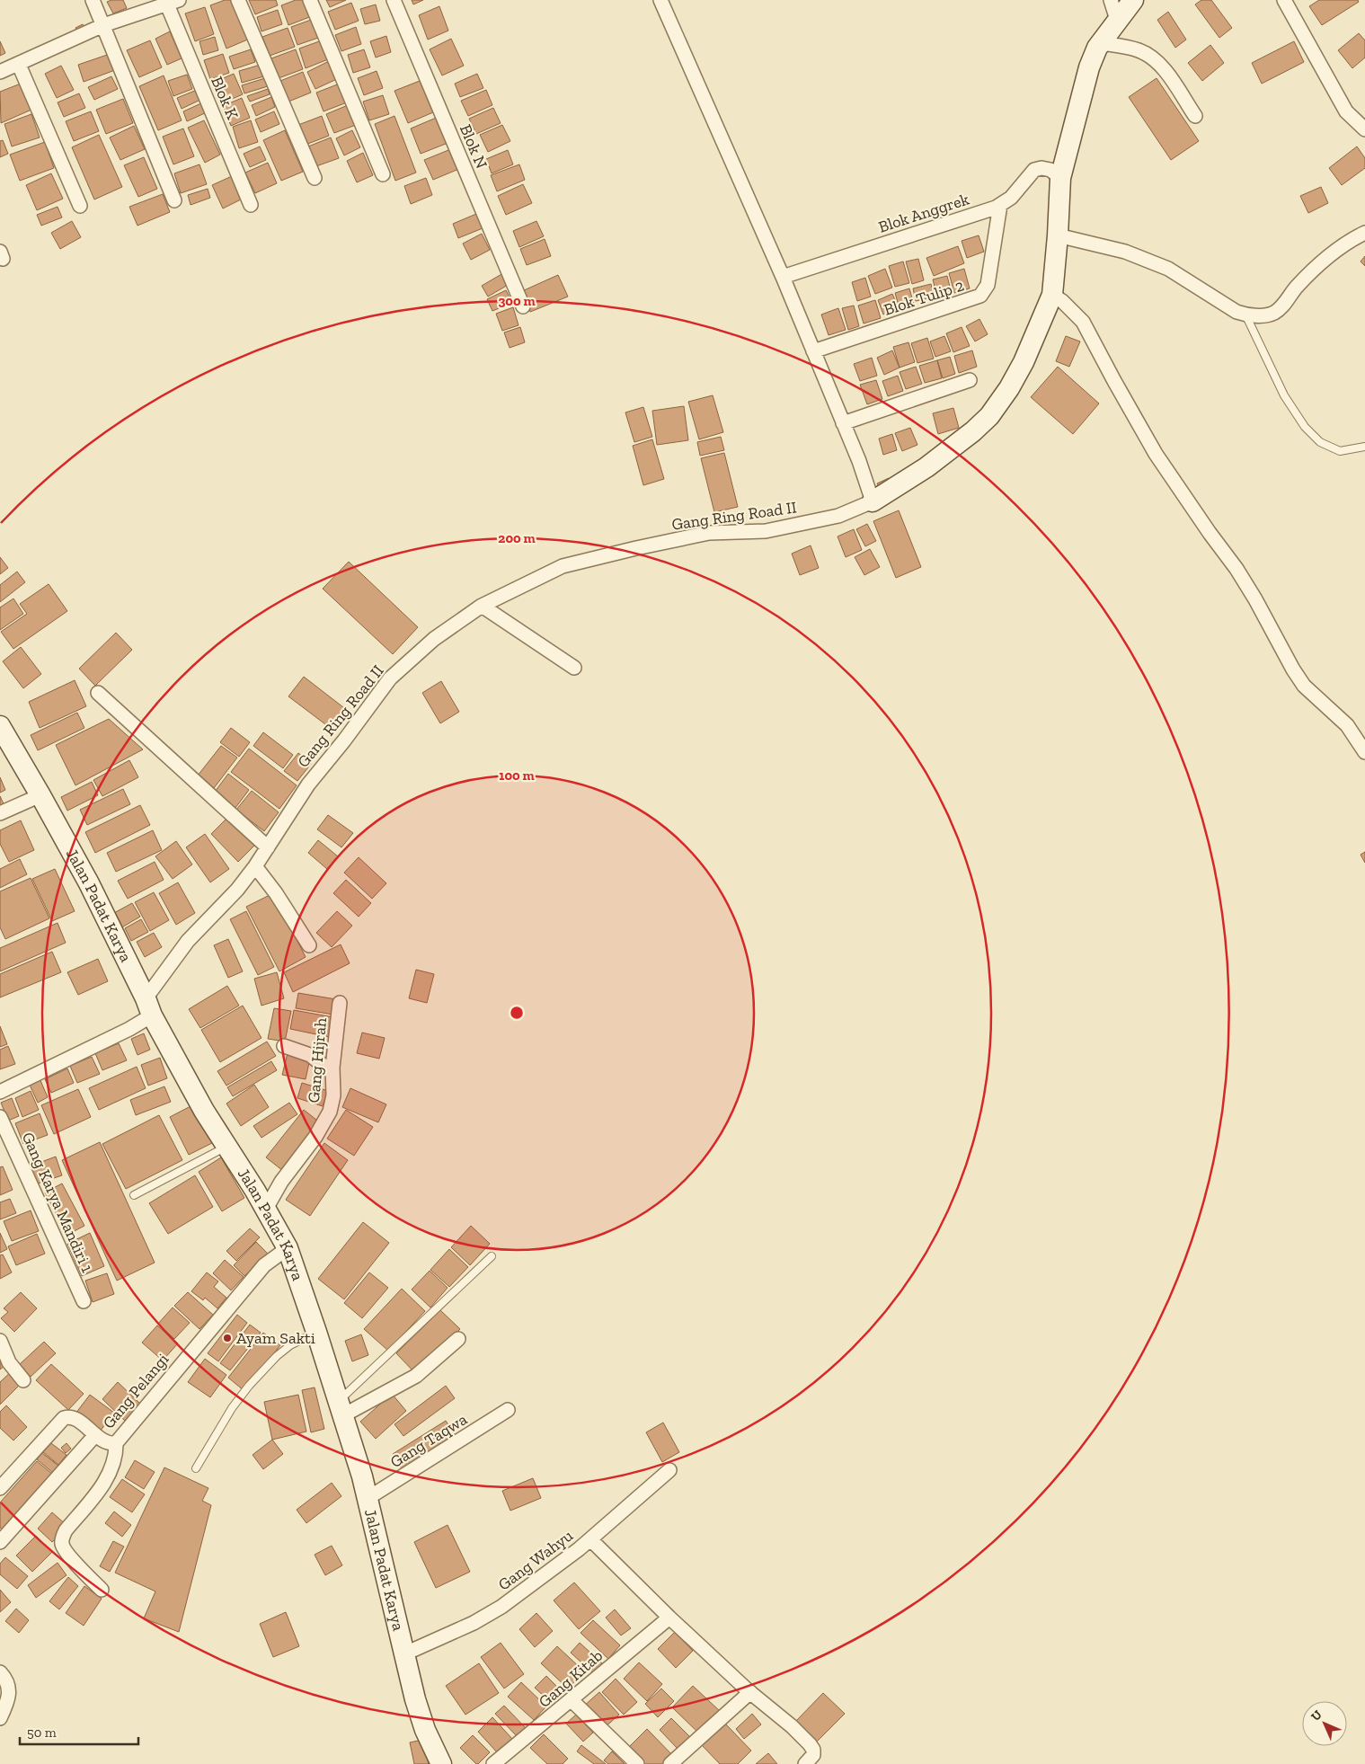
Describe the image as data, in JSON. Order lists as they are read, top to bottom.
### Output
{
  "streets": {
    "main road": ["Jalan Padat Karya"],
    "street": [
      "Blok K",
      "Blok N",
      "Blok Anggrek",
      "Blok Tulip 2",
      "Gang Ring Road II",
      "Gang Hijrah",
      "Gang Karya Mandiri 1",
      "Gang Pelangi",
      "Gang Taqwa",
      "Gang Wahyu",
      "Gang Kitab"
    ]
  },
  "crossings": [
    ["Blok Anggrek", "Blok Tulip 2"],
    ["Gang Ring Road II", "Jalan Padat Karya"],
    ["Jalan Padat Karya", "Gang Hijrah"],
    ["Jalan Padat Karya", "Gang Pelangi"],
    ["Jalan Padat Karya", "Gang Taqwa"],
    ["Jalan Padat Karya", "Gang Wahyu"]
  ],
  "places": ["Ayam Sakti"],
  "scale_bar": "50 m",
  "north": "top left",
  "rings": ["300 m", "200 m", "100 m"]
}
